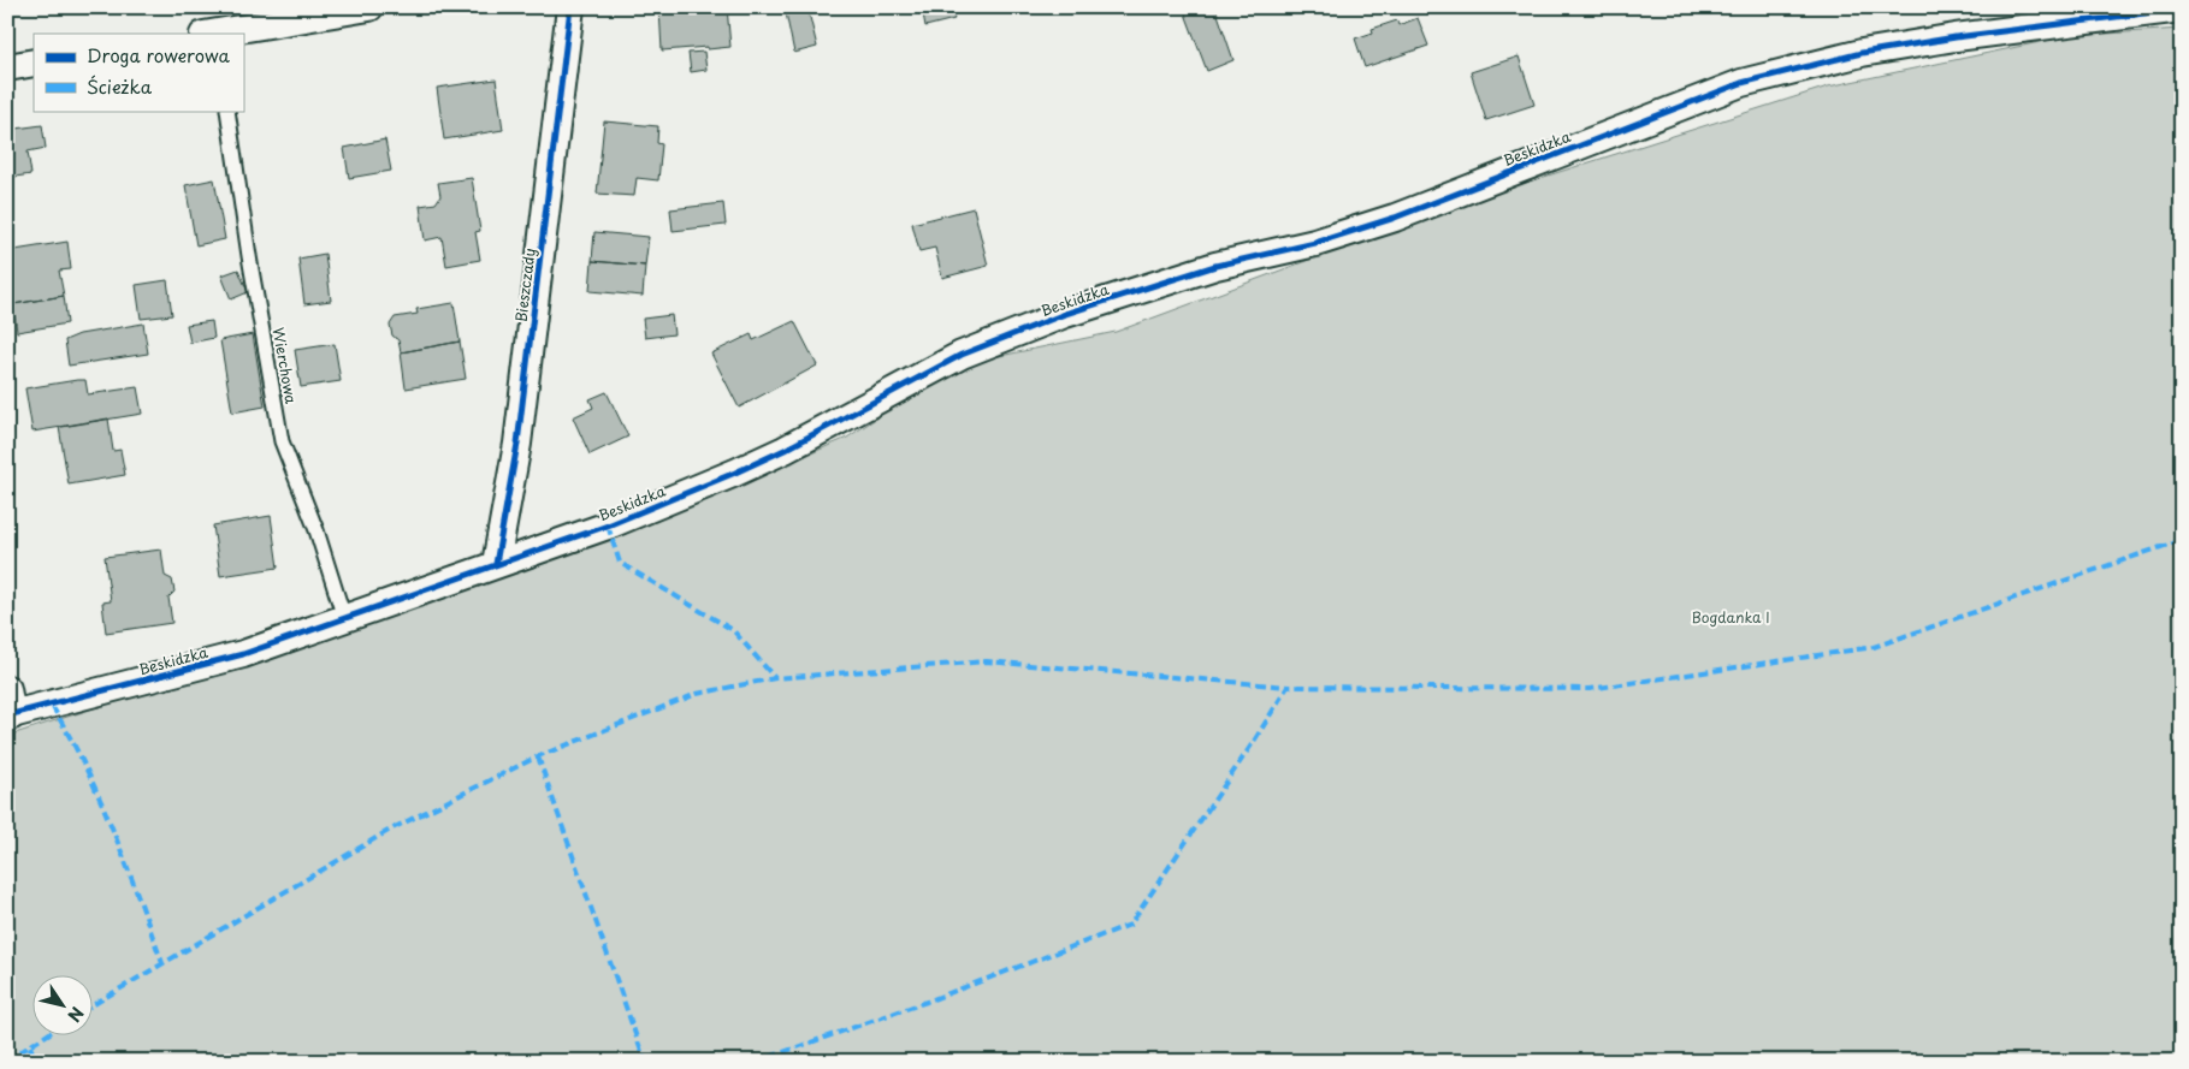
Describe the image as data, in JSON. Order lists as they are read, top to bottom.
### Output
{
  "streets": {
    "street": ["Beskidzka", "Bieszczady"],
    "lane": ["Wierchowa"]
  },
  "crossings": [
    ["Beskidzka", "Bieszczady"],
    ["Beskidzka", "Wierchowa"]
  ],
  "parks": ["Bogdanka I"],
  "legend": ["Droga rowerowa", "Ścieżka"],
  "north": "bottom right"
}
